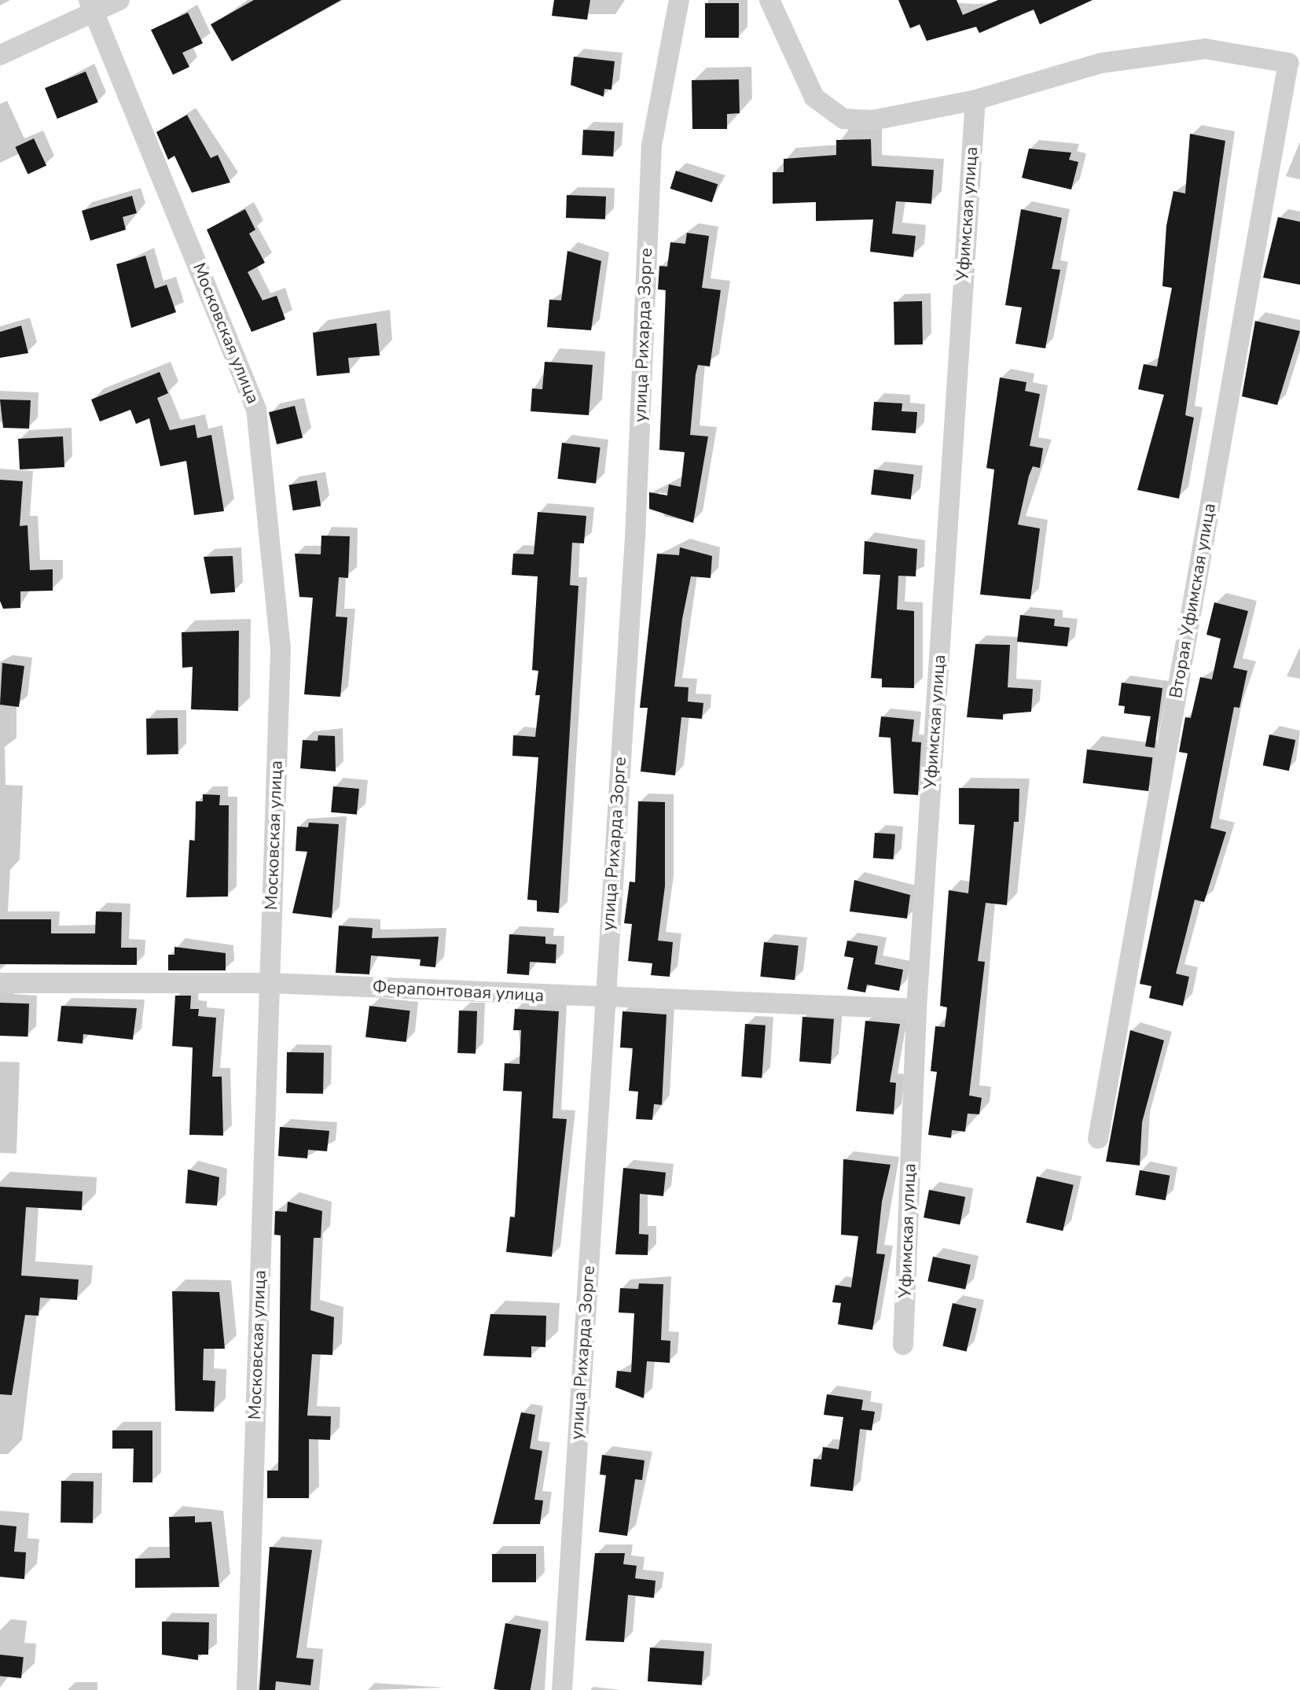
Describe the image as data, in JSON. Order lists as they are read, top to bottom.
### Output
{
  "streets": {
    "street": [
      "Уфимская улица",
      "Московская улица",
      "улица Рихарда Зорге",
      "Вторая Уфимская улица",
      "Ферапонтовая улица"
    ]
  },
  "crossings": [
    ["Уфимская улица", "Вторая Уфимская улица"],
    ["Уфимская улица", "Ферапонтовая улица"],
    ["Московская улица", "Ферапонтовая улица"],
    ["улица Рихарда Зорге", "Ферапонтовая улица"]
  ]
}
